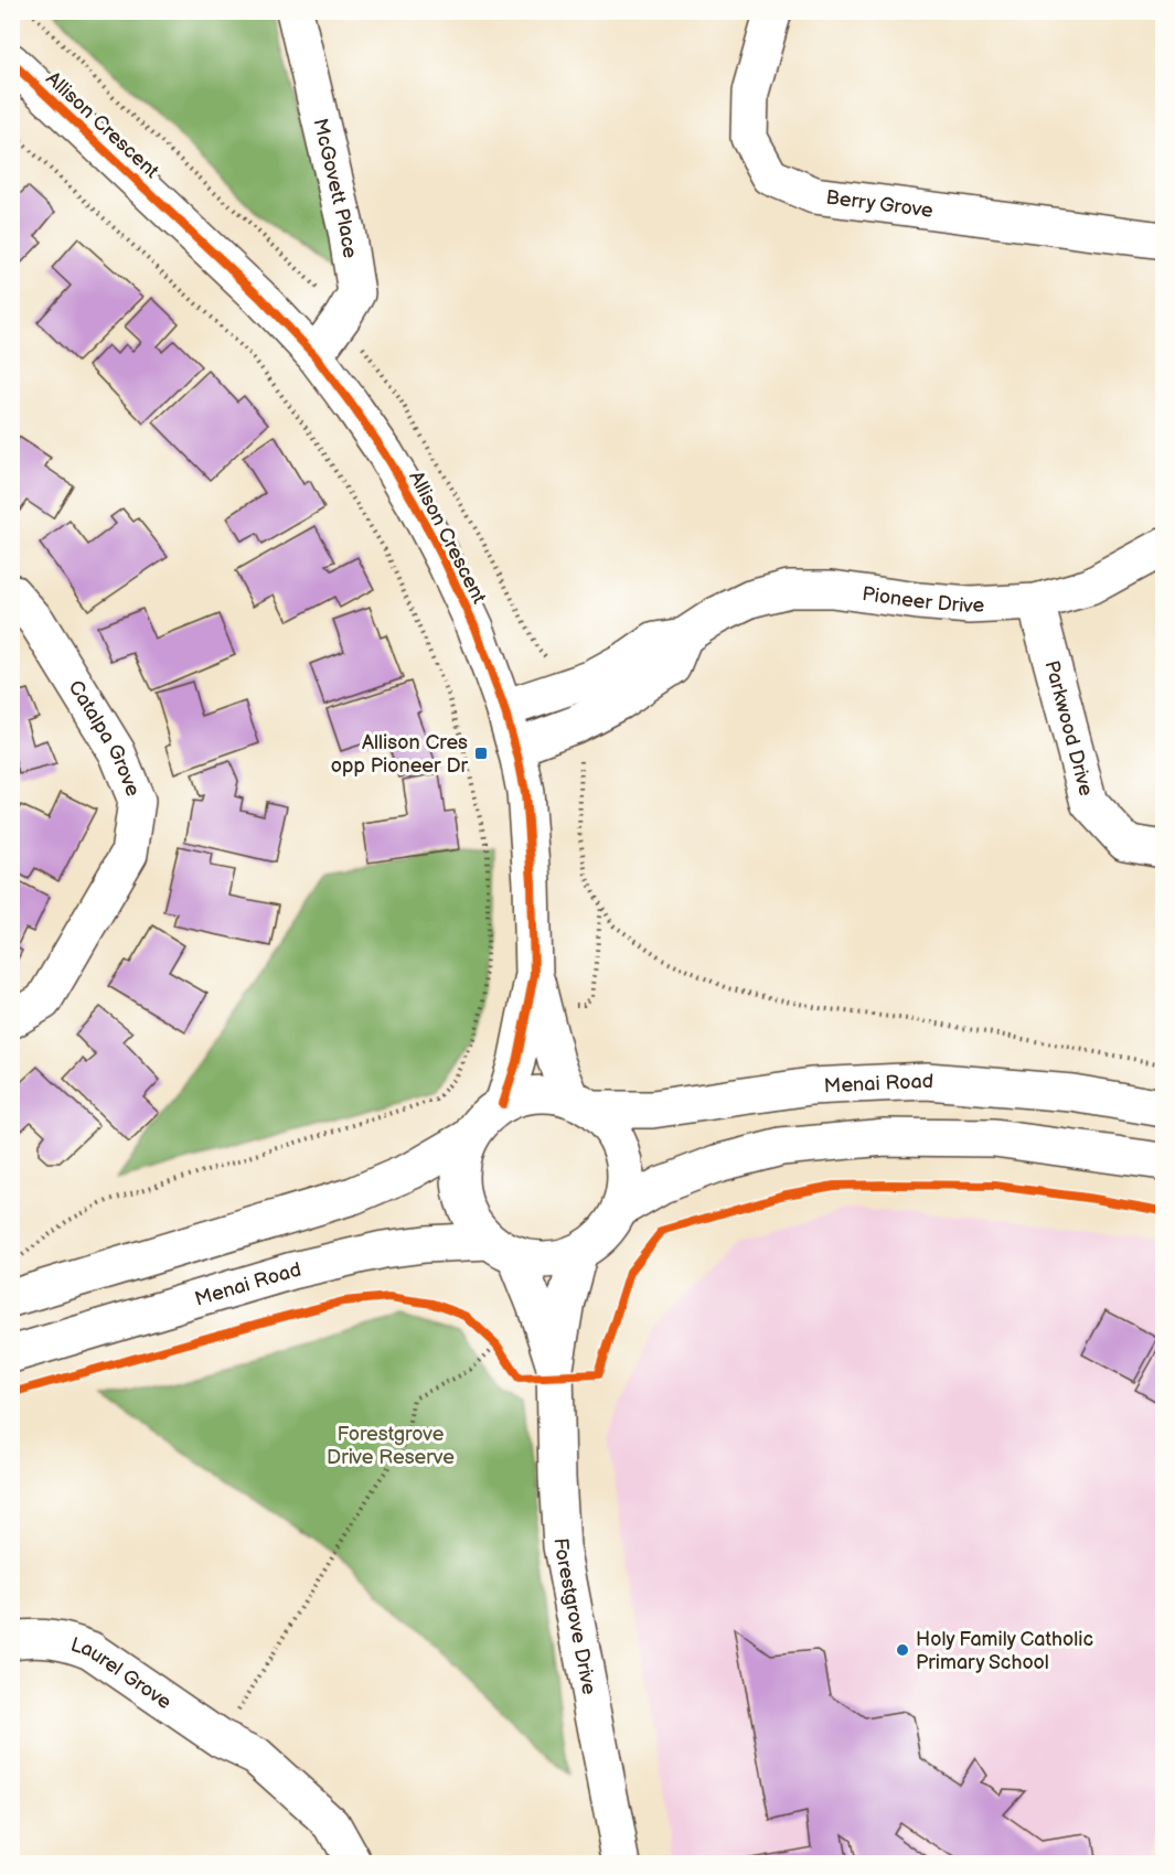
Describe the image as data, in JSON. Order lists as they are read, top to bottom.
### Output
{
  "streets": {
    "street": [
      "Allison Crescent",
      "McGovett Place",
      "Berry Grove",
      "Pioneer Drive",
      "Parkwood Drive",
      "Catalpa Grove",
      "Menai Road",
      "Forestgrove Drive",
      "Laurel Grove"
    ]
  },
  "crossings": [
    ["Allison Crescent", "McGovett Place"],
    ["Allison Crescent", "Pioneer Drive"],
    ["Pioneer Drive", "Parkwood Drive"]
  ],
  "parks": ["Forestgrove Drive Reserve"],
  "places": {
    "transit": ["Allison Cres opp Pioneer Dr"],
    "other": ["Holy Family Catholic Primary School"]
  }
}
